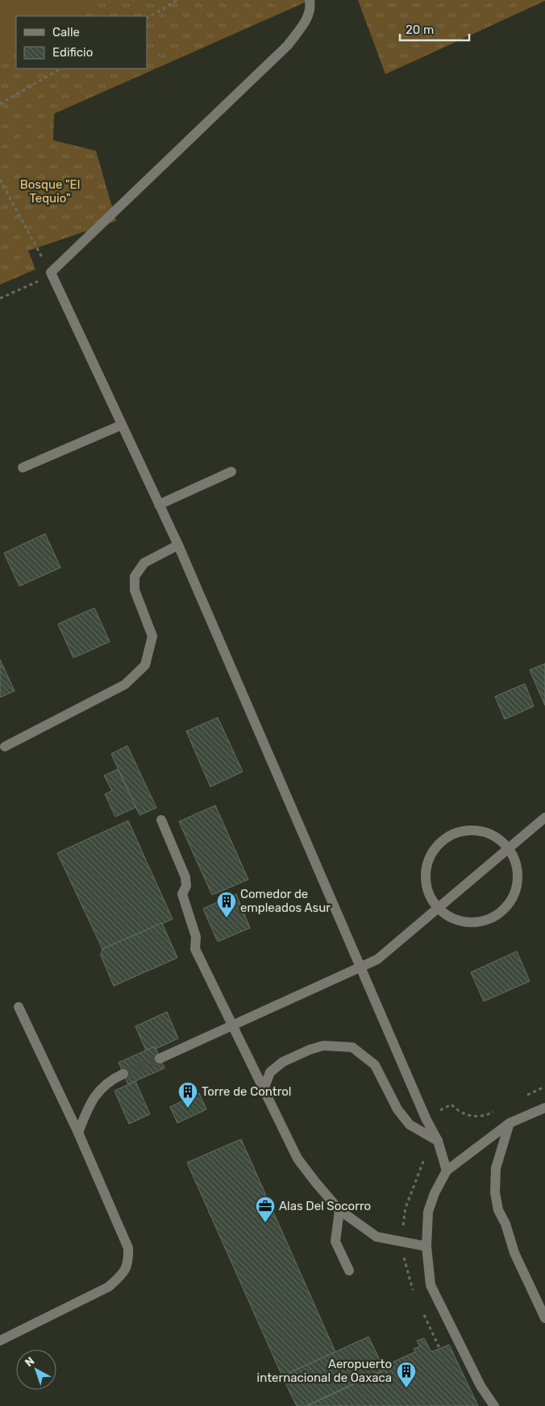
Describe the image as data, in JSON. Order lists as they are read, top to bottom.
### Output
{
  "parks": ["Bosque \"El Tequio\""],
  "places": {
    "building": ["Comedor de empleados Asur", "Torre de Control", "Aeropuerto internacional de Oaxaca"],
    "office": ["Alas Del Socorro"]
  },
  "legend": ["Calle", "Edificio"],
  "scale_bar": "20 m",
  "north": "top left"
}
